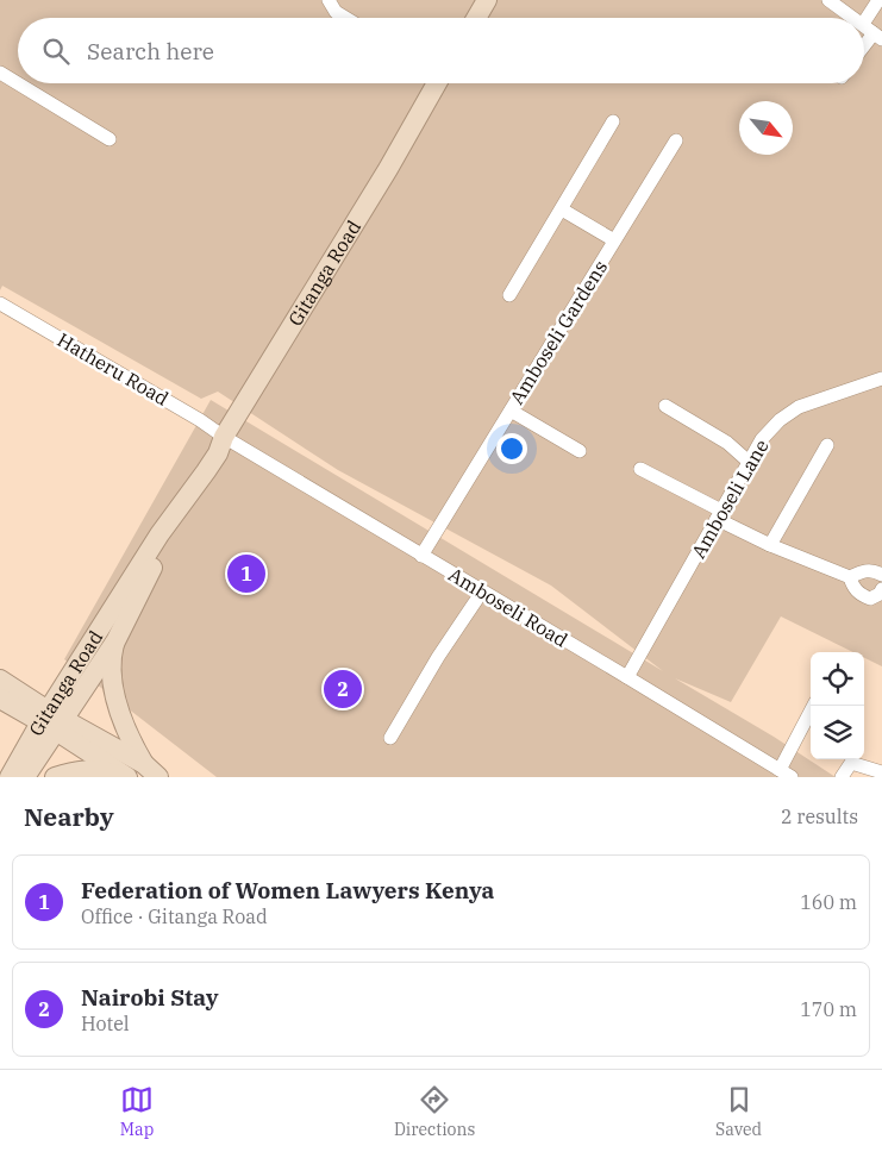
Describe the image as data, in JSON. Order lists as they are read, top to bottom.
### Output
{
  "streets": {
    "main road": ["Gitanga Road"],
    "street": [
      "Amboseli Gardens",
      "Hatheru Road",
      "Amboseli Lane",
      "Amboseli Road"
    ]
  },
  "crossings": [
    ["Gitanga Road", "Hatheru Road"],
    ["Gitanga Road", "Amboseli Road"],
    ["Amboseli Gardens", "Amboseli Road"],
    ["Hatheru Road", "Amboseli Road"],
    ["Amboseli Lane", "Amboseli Road"]
  ],
  "north": "bottom right",
  "page": {
    "search": "Search here",
    "pins": ["1", "2"],
    "heading": ["Nearby", "2 results"],
    "list": [
      {
        "mark": "1",
        "name": "Federation of Women Lawyers Kenya",
        "note": "Office · Gitanga Road",
        "value": "160 m"
      },
      {
        "mark": "2",
        "name": "Nairobi Stay",
        "note": "Hotel",
        "value": "170 m"
      }
    ],
    "nav": ["Map", "Directions", "Saved"]
  }
}
